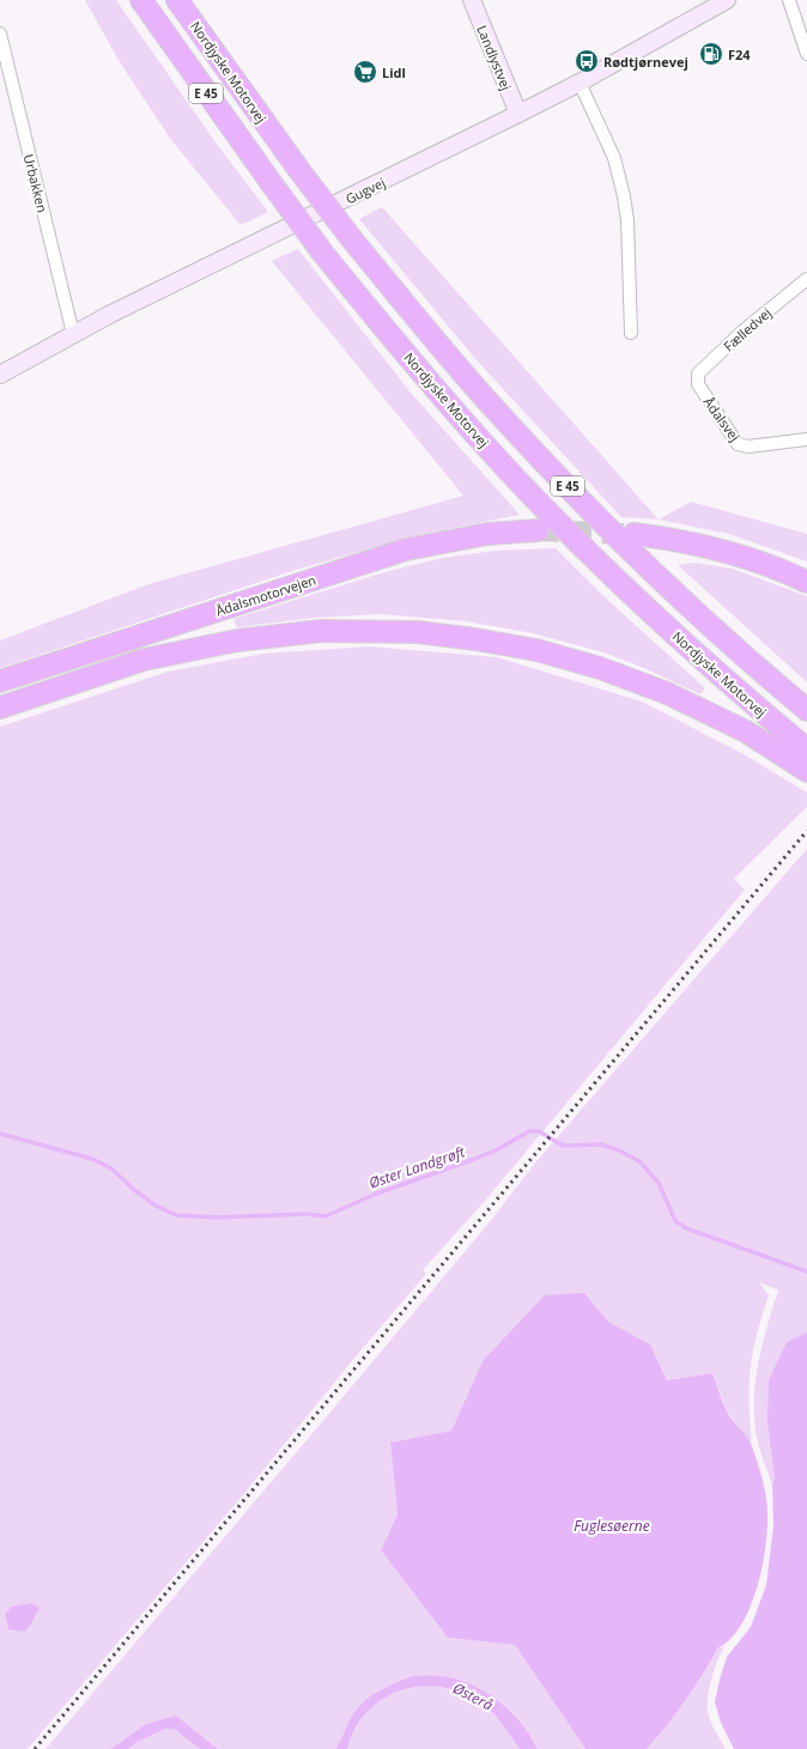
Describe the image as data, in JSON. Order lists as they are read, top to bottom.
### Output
{
  "streets": {
    "highway": ["Nordjyske Motorvej", "E 45", "Ådalsmotorvejen"],
    "street": [
      "Landlystvej",
      "Urbakken",
      "Gugvej",
      "Fælledvej",
      "Ådalsvej"
    ]
  },
  "crossings": [
    ["Landlystvej", "Gugvej"],
    ["Urbakken", "Gugvej"],
    ["Fælledvej", "Ådalsvej"]
  ],
  "water": ["Øster Landgrøft", "Fuglesøerne", "Østerå"],
  "places": {
    "fuel station": ["F24"],
    "bus stop": ["Rødtjørnevej"],
    "supermarket": ["Lidl"]
  }
}
